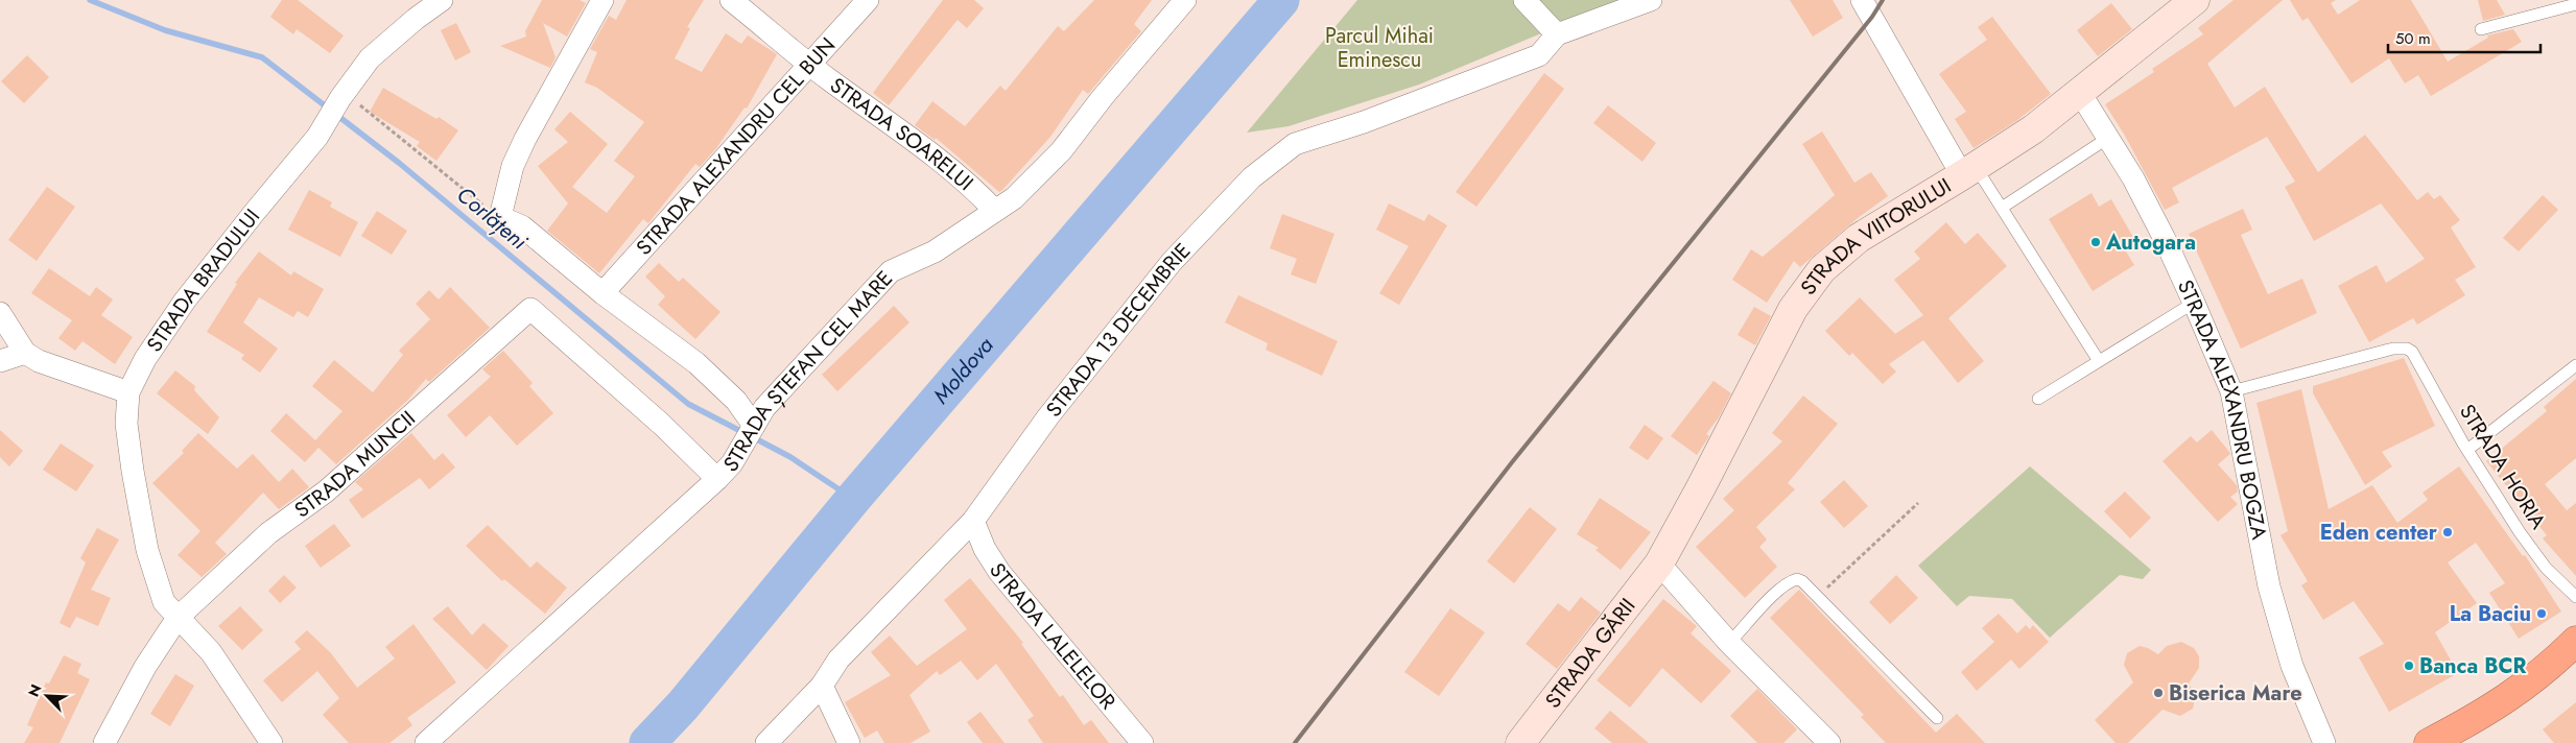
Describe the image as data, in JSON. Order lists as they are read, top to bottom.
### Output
{
  "streets": {
    "street": [
      "STRADA SOARELUI",
      "STRADA ALEXANDRU CEL BUN",
      "STRADA VIITORULUI",
      "STRADA BRADULUI",
      "STRADA 13 DECEMBRIE",
      "STRADA ȘTEFAN CEL MARE",
      "STRADA ALEXANDRU BOGZA",
      "STRADA MUNCII",
      "STRADA LALELELOR",
      "STRADA GĂRII"
    ],
    "lane": ["STRADA HORIA"]
  },
  "crossings": [
    ["STRADA SOARELUI", "STRADA ALEXANDRU CEL BUN"],
    ["STRADA SOARELUI", "STRADA ȘTEFAN CEL MARE"],
    ["STRADA VIITORULUI", "STRADA ALEXANDRU BOGZA"],
    ["STRADA VIITORULUI", "STRADA GĂRII"],
    ["STRADA BRADULUI", "STRADA MUNCII"],
    ["STRADA 13 DECEMBRIE", "STRADA LALELELOR"],
    ["STRADA ȘTEFAN CEL MARE", "STRADA MUNCII"],
    ["STRADA ALEXANDRU BOGZA", "STRADA HORIA"]
  ],
  "water": ["Corlățeni", "Moldova"],
  "parks": ["Parcul Mihai Eminescu"],
  "places": [
    "Autogara",
    "Eden center",
    "La Baciu",
    "Banca BCR",
    "Biserica Mare"
  ],
  "scale_bar": "50 m",
  "north": "top left"
}
